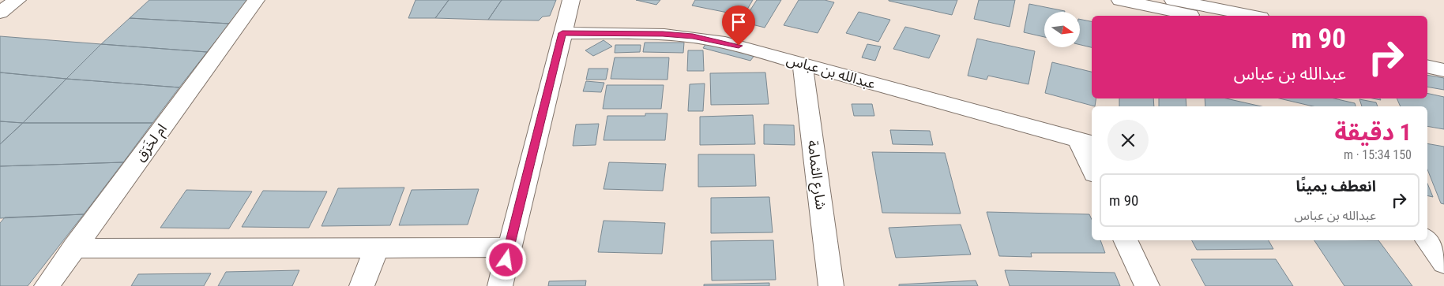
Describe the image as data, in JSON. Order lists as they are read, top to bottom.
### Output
{
  "streets": {
    "street": ["عبدالله بن عباس", "ام لخَرَق", "شارع الثمامة"]
  },
  "crossings": [
    ["عبدالله بن عباس", "شارع الثمامة"]
  ],
  "north": "right",
  "page": {
    "turn": ["90 m", "عبدالله بن عباس"],
    "heading": ["1 دقيقة", "150 m · 15:34"],
    "list": [
      {
        "name": "انعطف يمينًا",
        "note": "عبدالله بن عباس",
        "value": "90 m"
      }
    ]
  }
}
